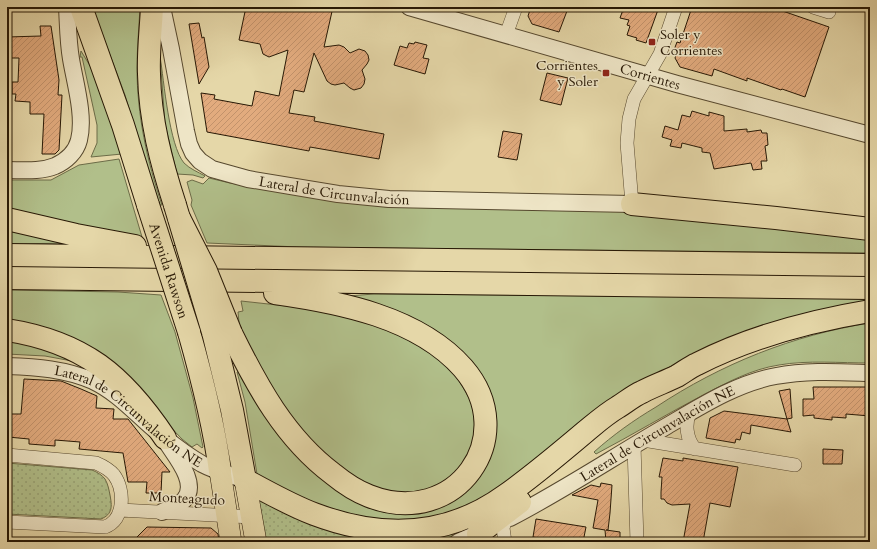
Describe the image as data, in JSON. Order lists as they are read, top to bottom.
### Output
{
  "streets": {
    "highway": ["Avenida Rawson"],
    "street": [
      "Corrientes",
      "Lateral de Circunvalación",
      "Lateral de Circunvalación NE",
      "Monteagudo"
    ]
  },
  "crossings": [
    ["Avenida Rawson", "Lateral de Circunvalación NE"],
    ["Avenida Rawson", "Monteagudo"]
  ],
  "places": {
    "transit": ["Soler y Corrientes", "Corrientes y Soler"]
  }
}
